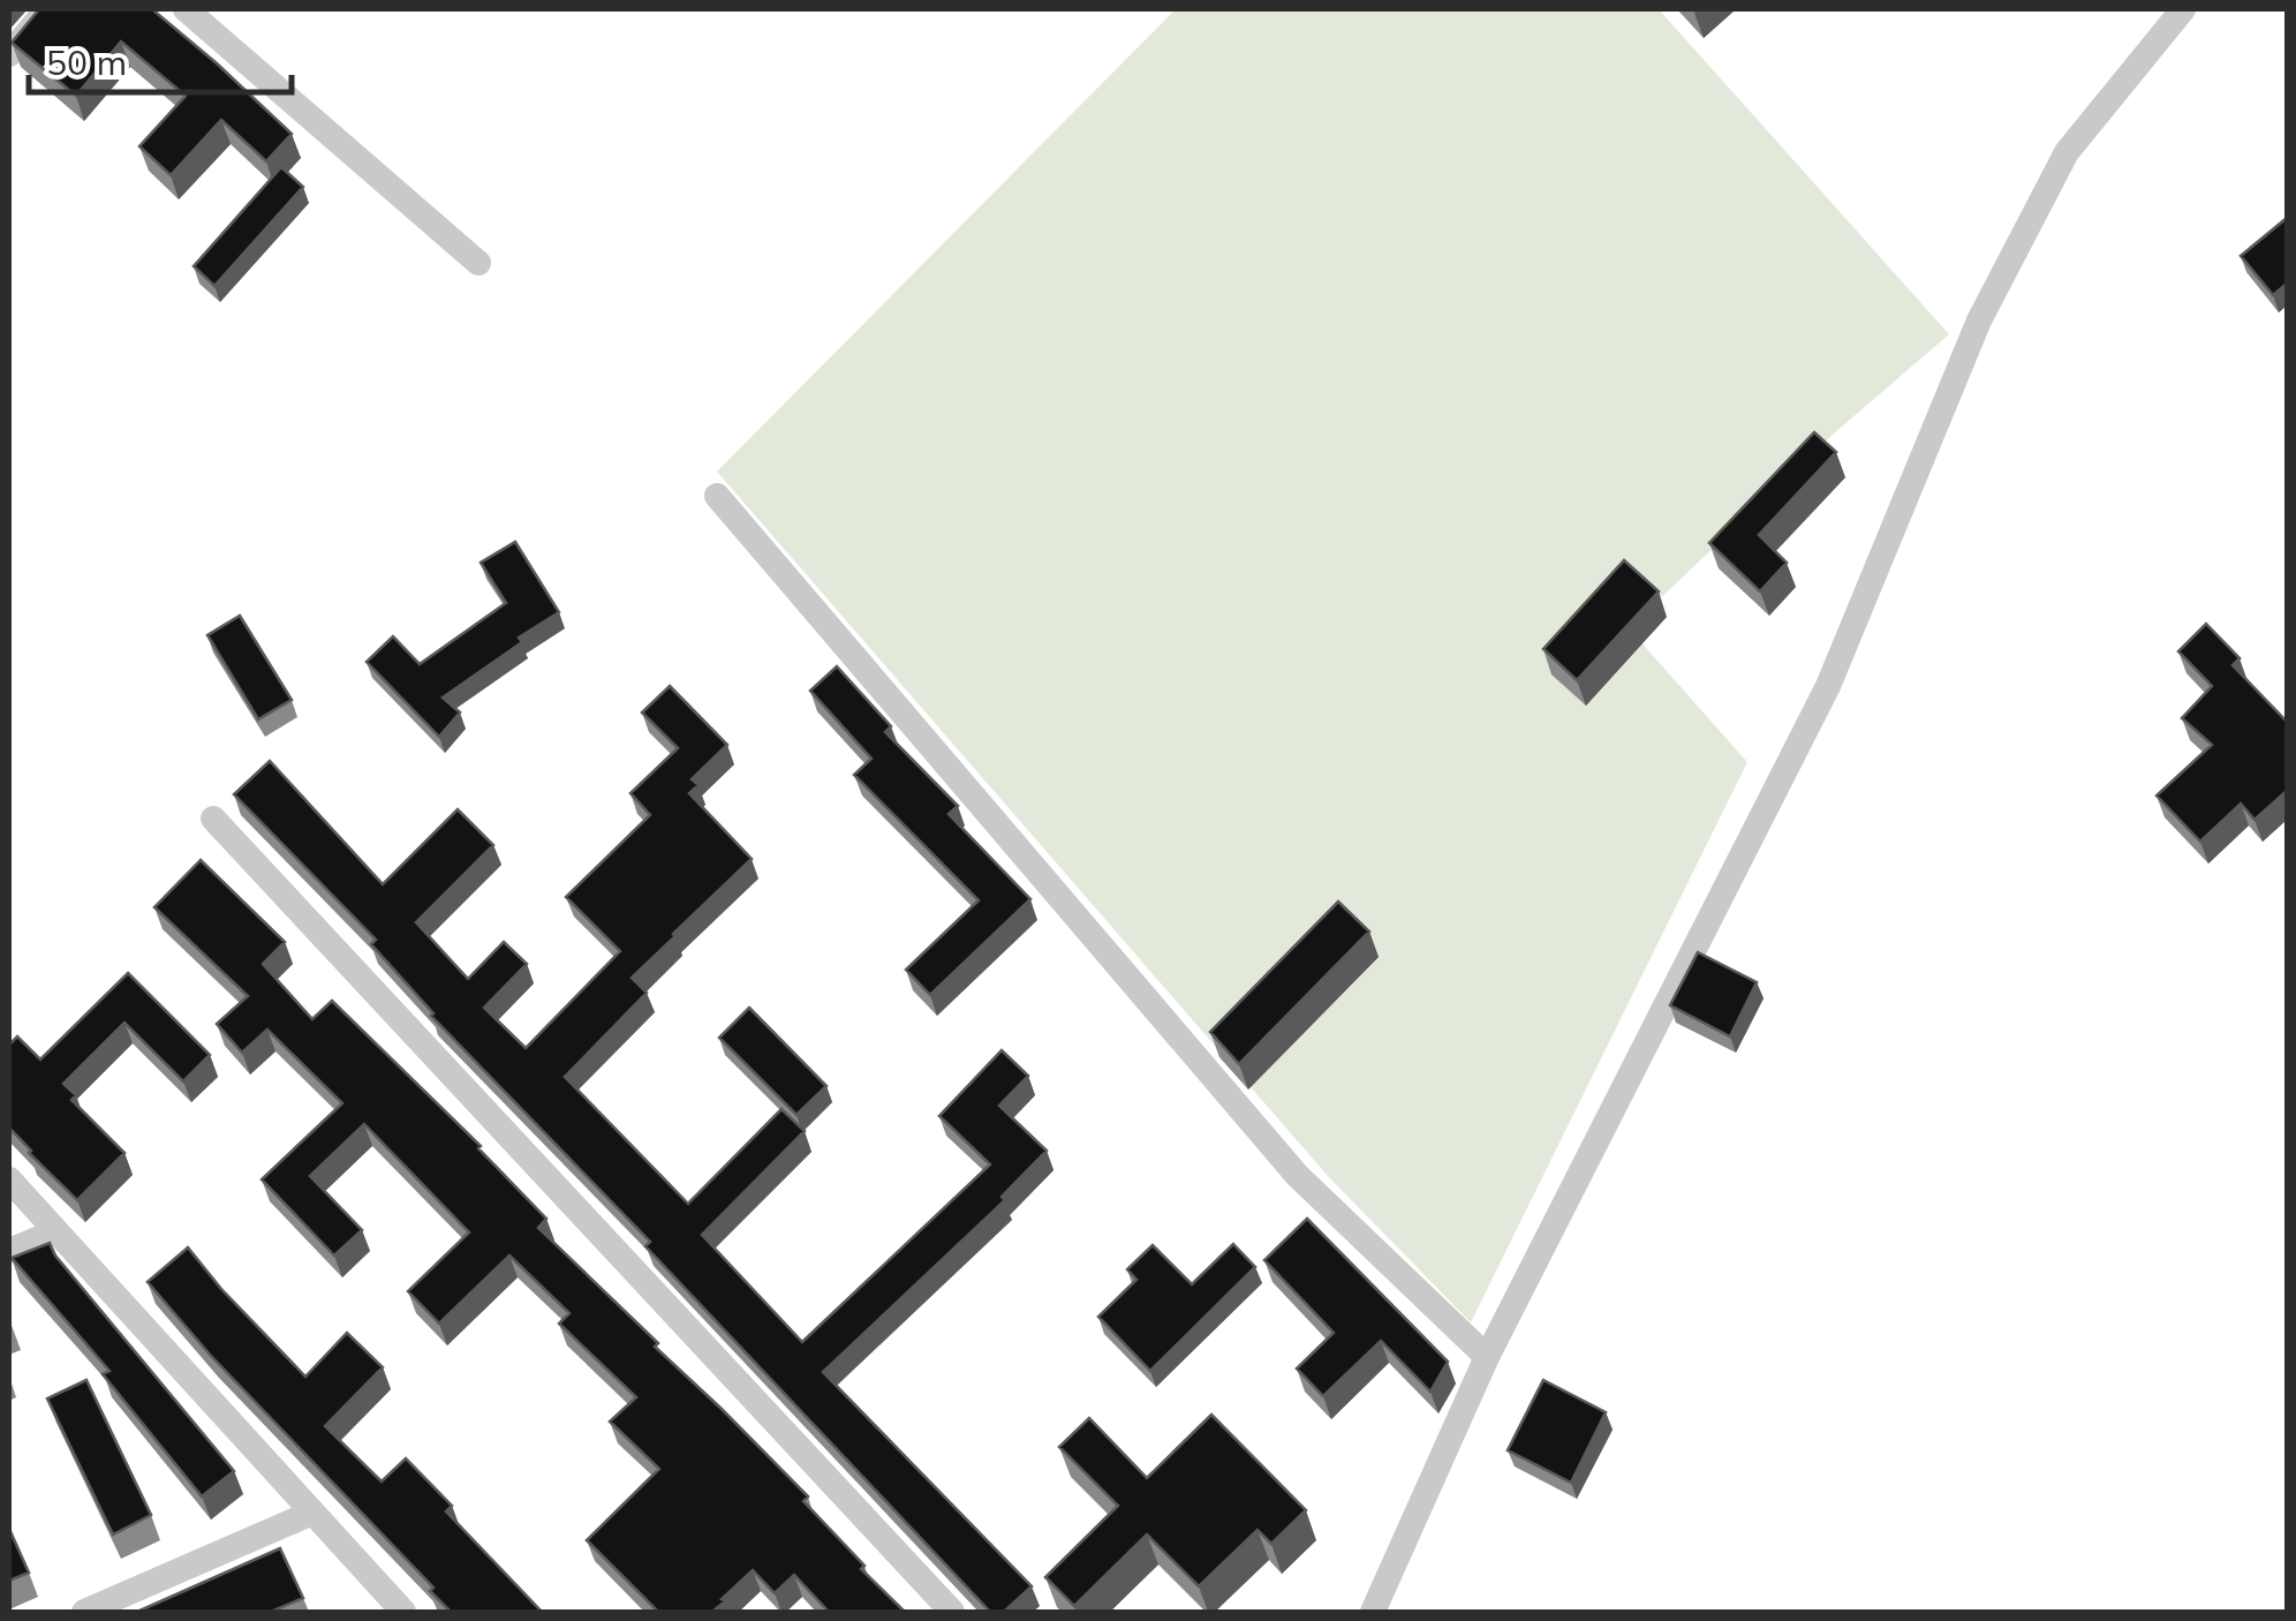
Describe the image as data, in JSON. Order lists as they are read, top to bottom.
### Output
{
  "scale_bar": "50 m"
}
